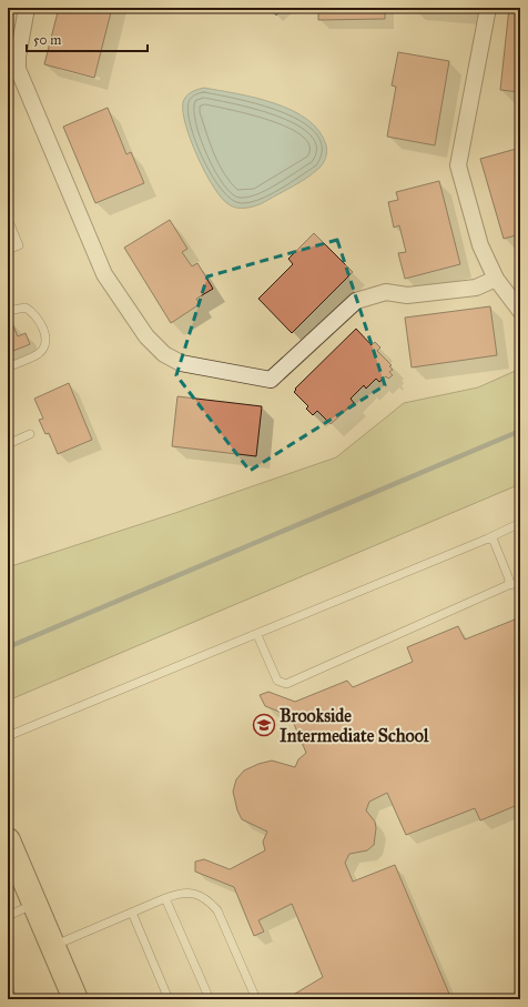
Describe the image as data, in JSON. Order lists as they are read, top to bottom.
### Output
{
  "places": {
    "school or university": ["Brookside Intermediate School"]
  },
  "scale_bar": "50 m"
}
